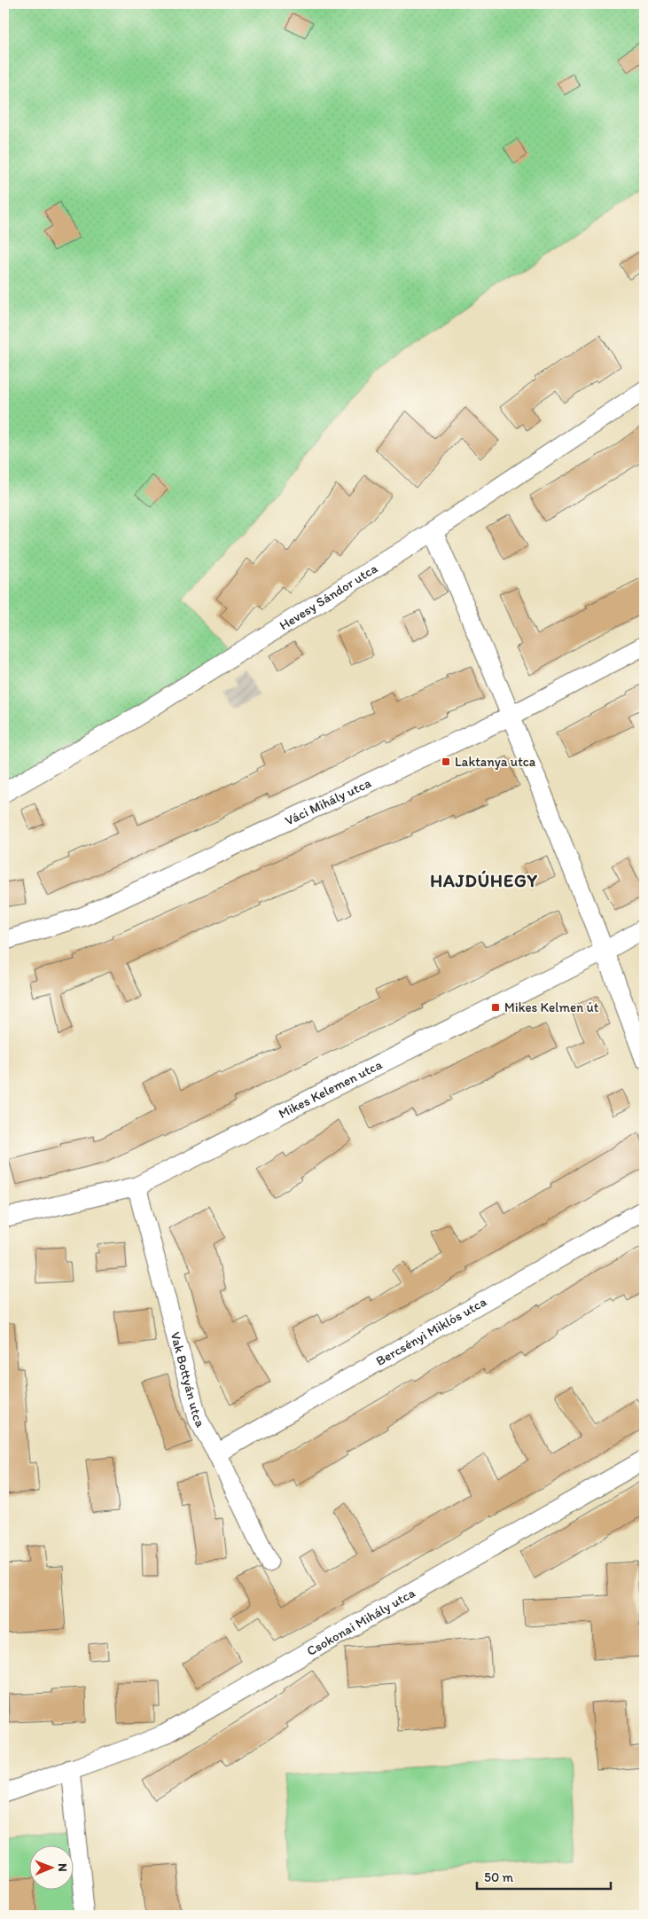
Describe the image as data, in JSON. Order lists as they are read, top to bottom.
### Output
{
  "streets": {
    "street": [
      "Hevesy Sándor utca",
      "Váci Mihály utca",
      "Mikes Kelemen utca",
      "Bercsényi Miklós utca",
      "Vak Bottyán utca",
      "Csokonai Mihály utca"
    ]
  },
  "crossings": [
    ["Mikes Kelemen utca", "Vak Bottyán utca"],
    ["Bercsényi Miklós utca", "Vak Bottyán utca"]
  ],
  "districts": ["HAJDÚHEGY"],
  "places": {
    "transit": ["Laktanya utca", "Mikes Kelmen út"]
  },
  "scale_bar": "50 m",
  "north": "right"
}
